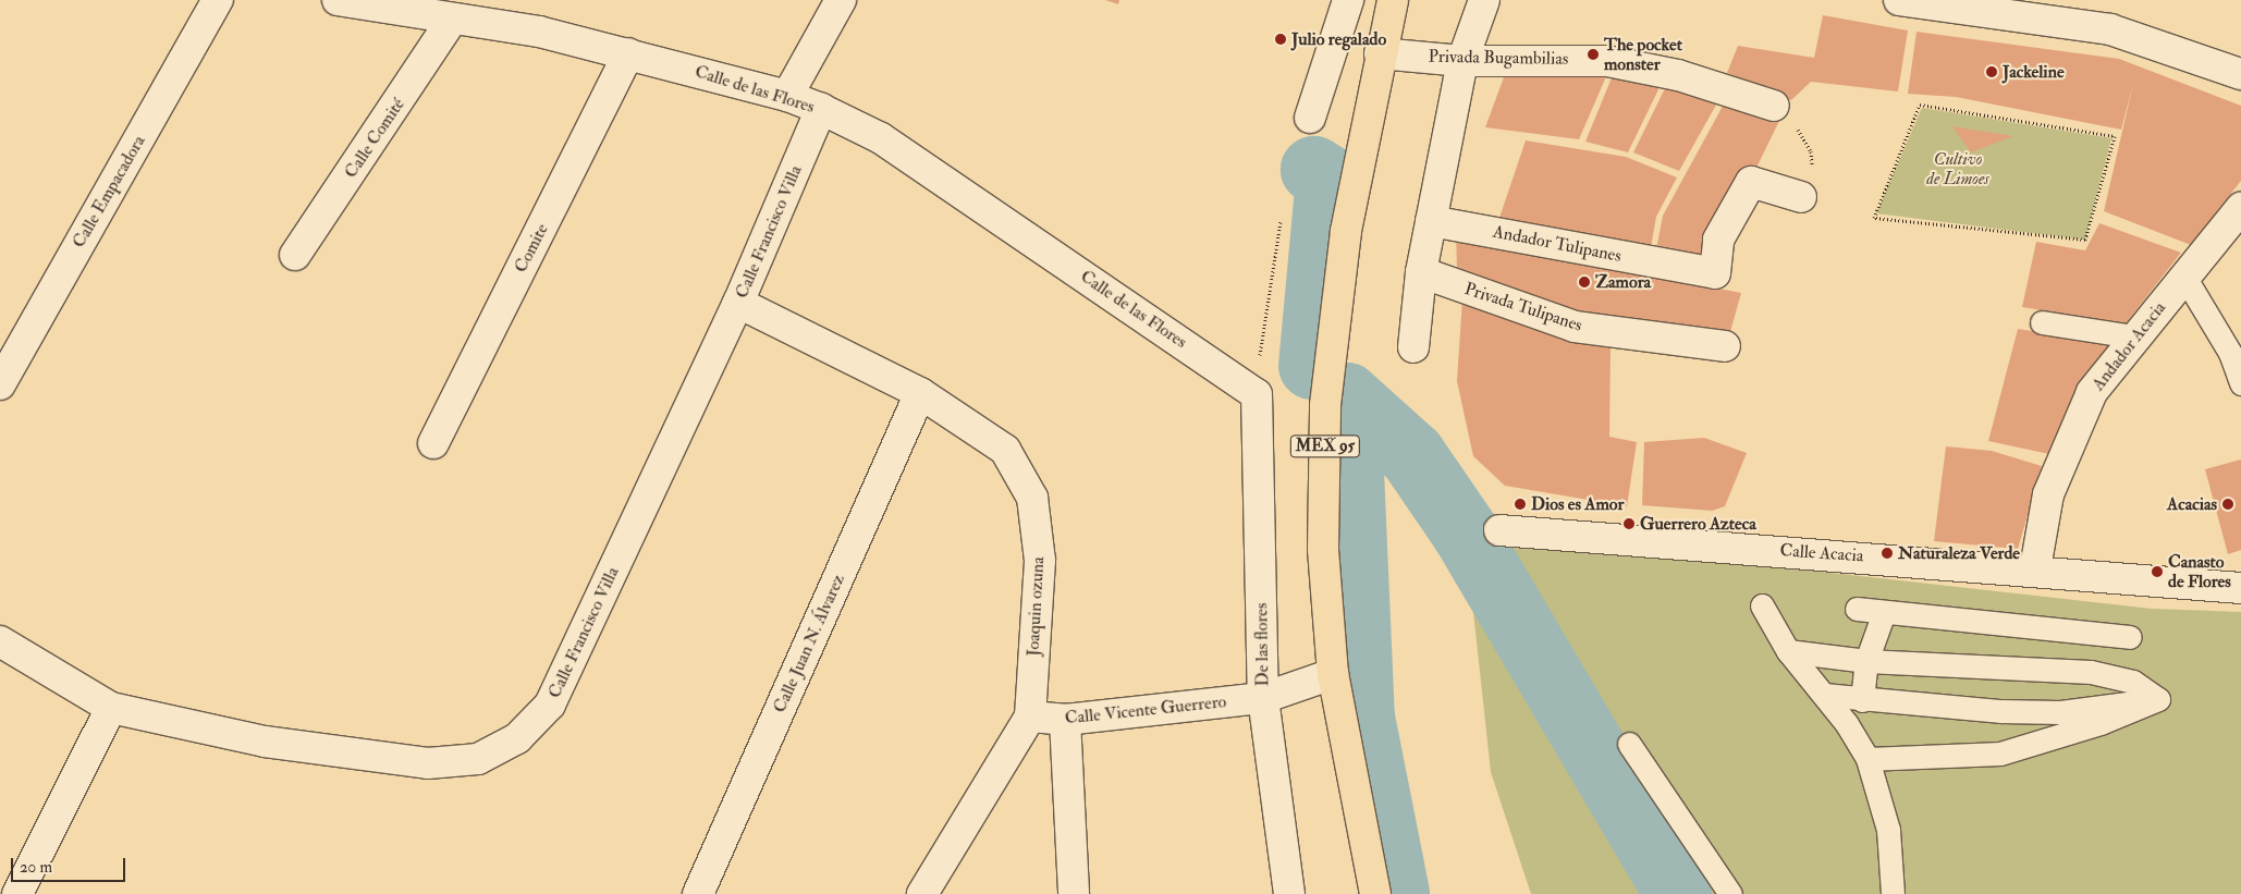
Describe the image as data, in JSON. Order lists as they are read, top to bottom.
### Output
{
  "streets": {
    "highway": ["MEX 95"],
    "street": [
      "Privada Bugambilias",
      "Calle de las Flores",
      "Calle Comité",
      "Calle Empacadora",
      "Calle Francisco Villa",
      "Andador Tulipanes",
      "Comite",
      "Privada Tulipanes",
      "Andador Acacia",
      "Calle Acacia",
      "Joaquin ozuna",
      "Calle Juan N. Álvarez",
      "De las flores",
      "Calle Vicente Guerrero"
    ]
  },
  "crossings": [
    ["Privada Bugambilias", "MEX 95"],
    ["Calle de las Flores", "Calle Comité"],
    ["Calle de las Flores", "Calle Francisco Villa"],
    ["Calle de las Flores", "Comite"],
    ["Calle de las Flores", "De las flores"],
    ["Andador Acacia", "Calle Acacia"],
    ["MEX 95", "Calle Vicente Guerrero"],
    ["Joaquin ozuna", "Calle Juan N. Álvarez"],
    ["Joaquin ozuna", "Calle Vicente Guerrero"],
    ["De las flores", "Calle Vicente Guerrero"]
  ],
  "parks": ["Cultivo de Limoes"],
  "places": [
    "Julio regalado",
    "The pocket monster",
    "Jackeline",
    "Zamora",
    "Dios es Amor",
    "Acacias",
    "Guerrero Azteca",
    "Naturaleza Verde",
    "Canasto de Flores"
  ],
  "scale_bar": "20 m"
}
